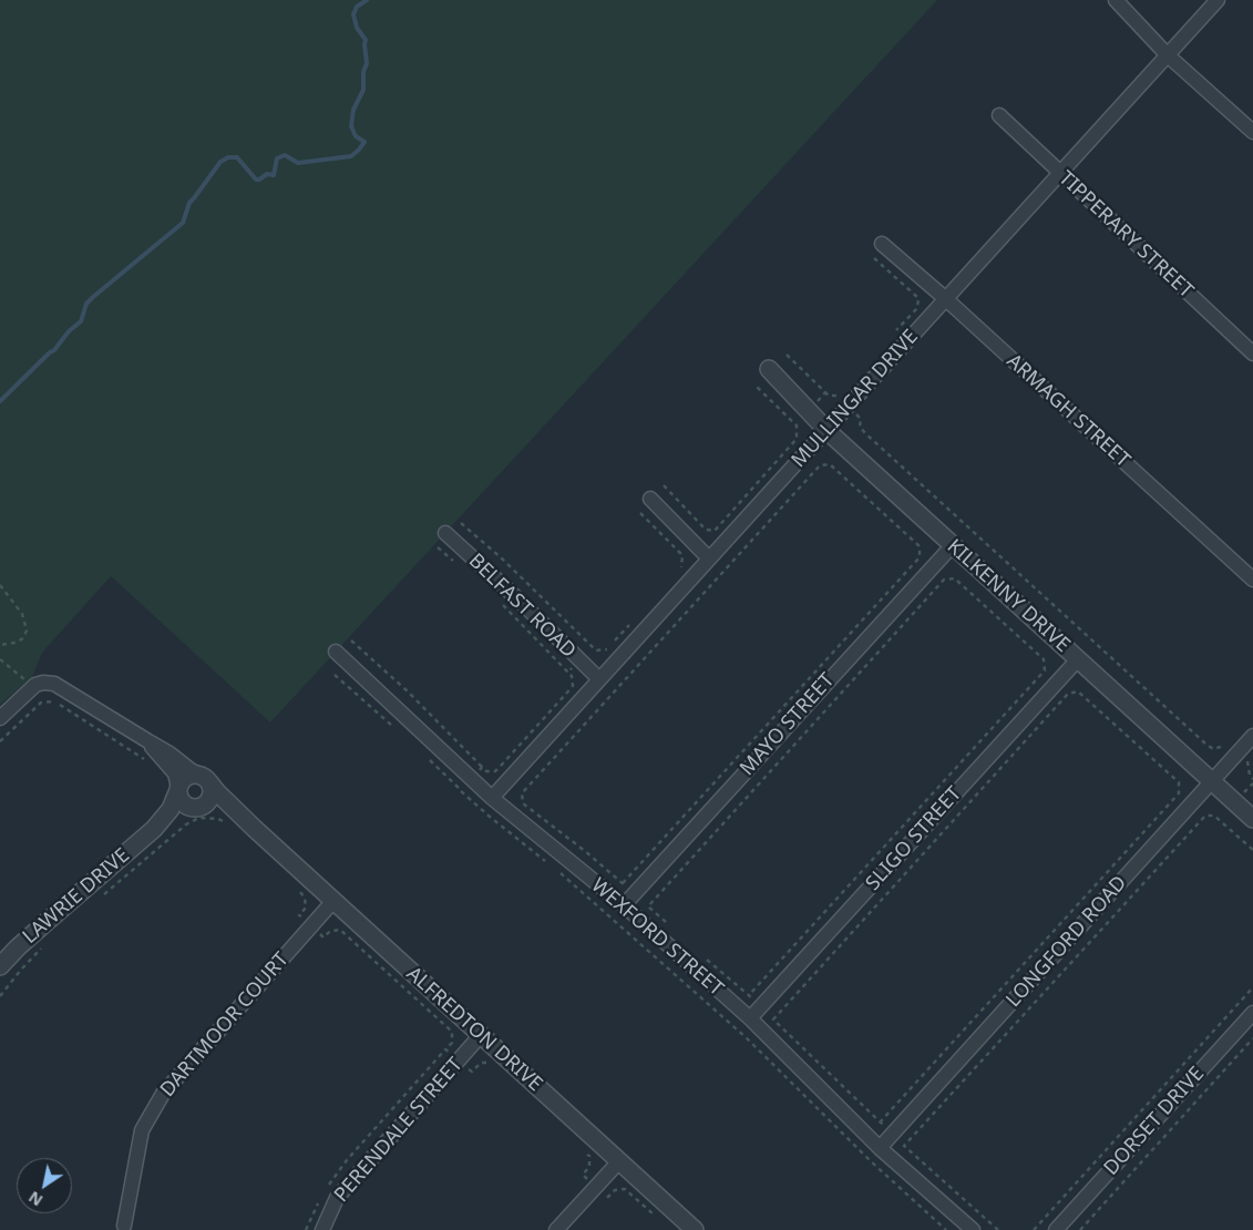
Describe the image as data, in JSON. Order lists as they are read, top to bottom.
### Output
{
  "streets": {
    "street": [
      "TIPPERARY STREET",
      "MULLINGAR DRIVE",
      "ARMAGH STREET",
      "KILKENNY DRIVE",
      "BELFAST ROAD",
      "MAYO STREET",
      "SLIGO STREET",
      "LAWRIE DRIVE",
      "WEXFORD STREET",
      "LONGFORD ROAD",
      "DARTMOOR COURT",
      "ALFREDTON DRIVE",
      "DORSET DRIVE",
      "PERENDALE STREET"
    ]
  },
  "crossings": [
    ["TIPPERARY STREET", "MULLINGAR DRIVE"],
    ["MULLINGAR DRIVE", "ARMAGH STREET"],
    ["MULLINGAR DRIVE", "KILKENNY DRIVE"],
    ["MULLINGAR DRIVE", "BELFAST ROAD"],
    ["MULLINGAR DRIVE", "WEXFORD STREET"],
    ["KILKENNY DRIVE", "MAYO STREET"],
    ["KILKENNY DRIVE", "SLIGO STREET"],
    ["KILKENNY DRIVE", "LONGFORD ROAD"],
    ["MAYO STREET", "WEXFORD STREET"],
    ["SLIGO STREET", "WEXFORD STREET"],
    ["LAWRIE DRIVE", "ALFREDTON DRIVE"],
    ["WEXFORD STREET", "LONGFORD ROAD"],
    ["DARTMOOR COURT", "ALFREDTON DRIVE"],
    ["ALFREDTON DRIVE", "PERENDALE STREET"]
  ],
  "north": "bottom left"
}
